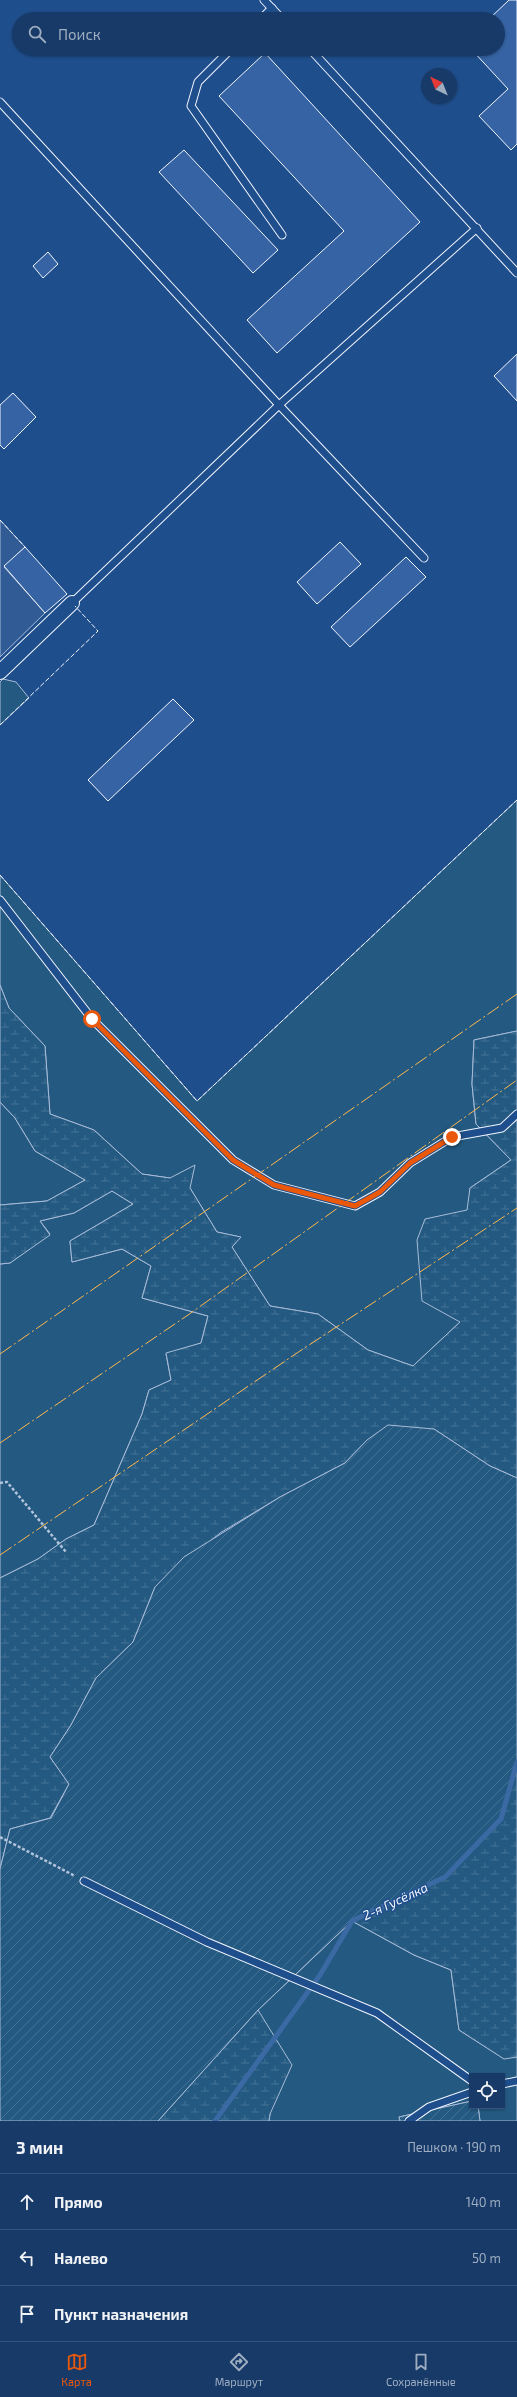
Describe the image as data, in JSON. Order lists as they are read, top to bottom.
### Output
{
  "water": ["2-я Гусёлка"],
  "north": "top left",
  "page": {
    "search": "Поиск",
    "heading": ["3 мин", "Пешком · 190 m"],
    "list": [
      ["Прямо", "140 m"],
      ["Налево", "50 m"],
      "Пункт назначения"
    ],
    "nav": ["Карта", "Маршрут", "Сохранённые"]
  }
}
